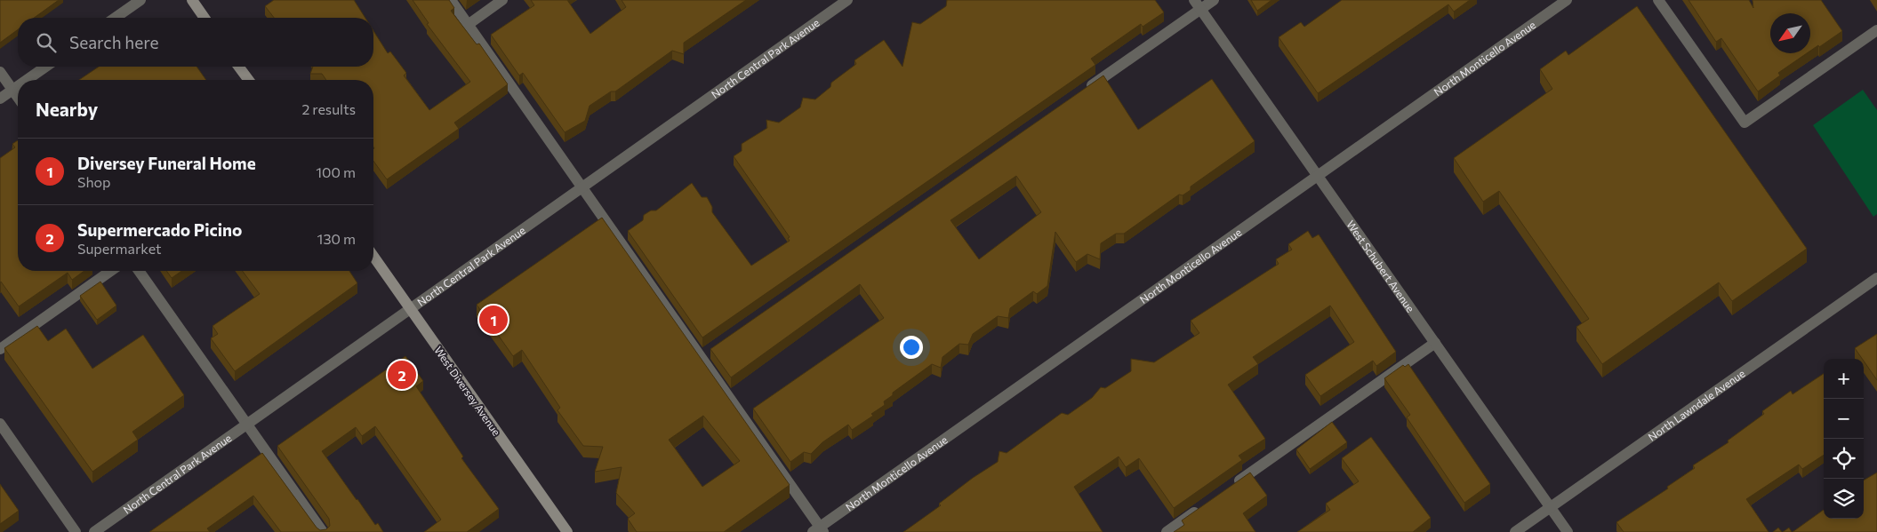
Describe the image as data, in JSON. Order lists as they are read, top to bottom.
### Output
{
  "streets": {
    "main road": ["West Diversey Avenue"],
    "street": [
      "North Central Park Avenue",
      "North Monticello Avenue",
      "West Schubert Avenue",
      "North Lawndale Avenue"
    ]
  },
  "crossings": [
    ["North Central Park Avenue", "West Diversey Avenue"],
    ["North Monticello Avenue", "West Schubert Avenue"],
    ["West Schubert Avenue", "North Lawndale Avenue"]
  ],
  "north": "bottom left",
  "page": {
    "search": "Search here",
    "heading": ["Nearby", "2 results"],
    "list": [
      {
        "mark": "1",
        "name": "Diversey Funeral Home",
        "note": "Shop",
        "value": "100 m"
      },
      {
        "mark": "2",
        "name": "Supermercado Picino",
        "note": "Supermarket",
        "value": "130 m"
      }
    ],
    "pins": ["1", "2"],
    "map_buttons": ["+", "−"]
  }
}
